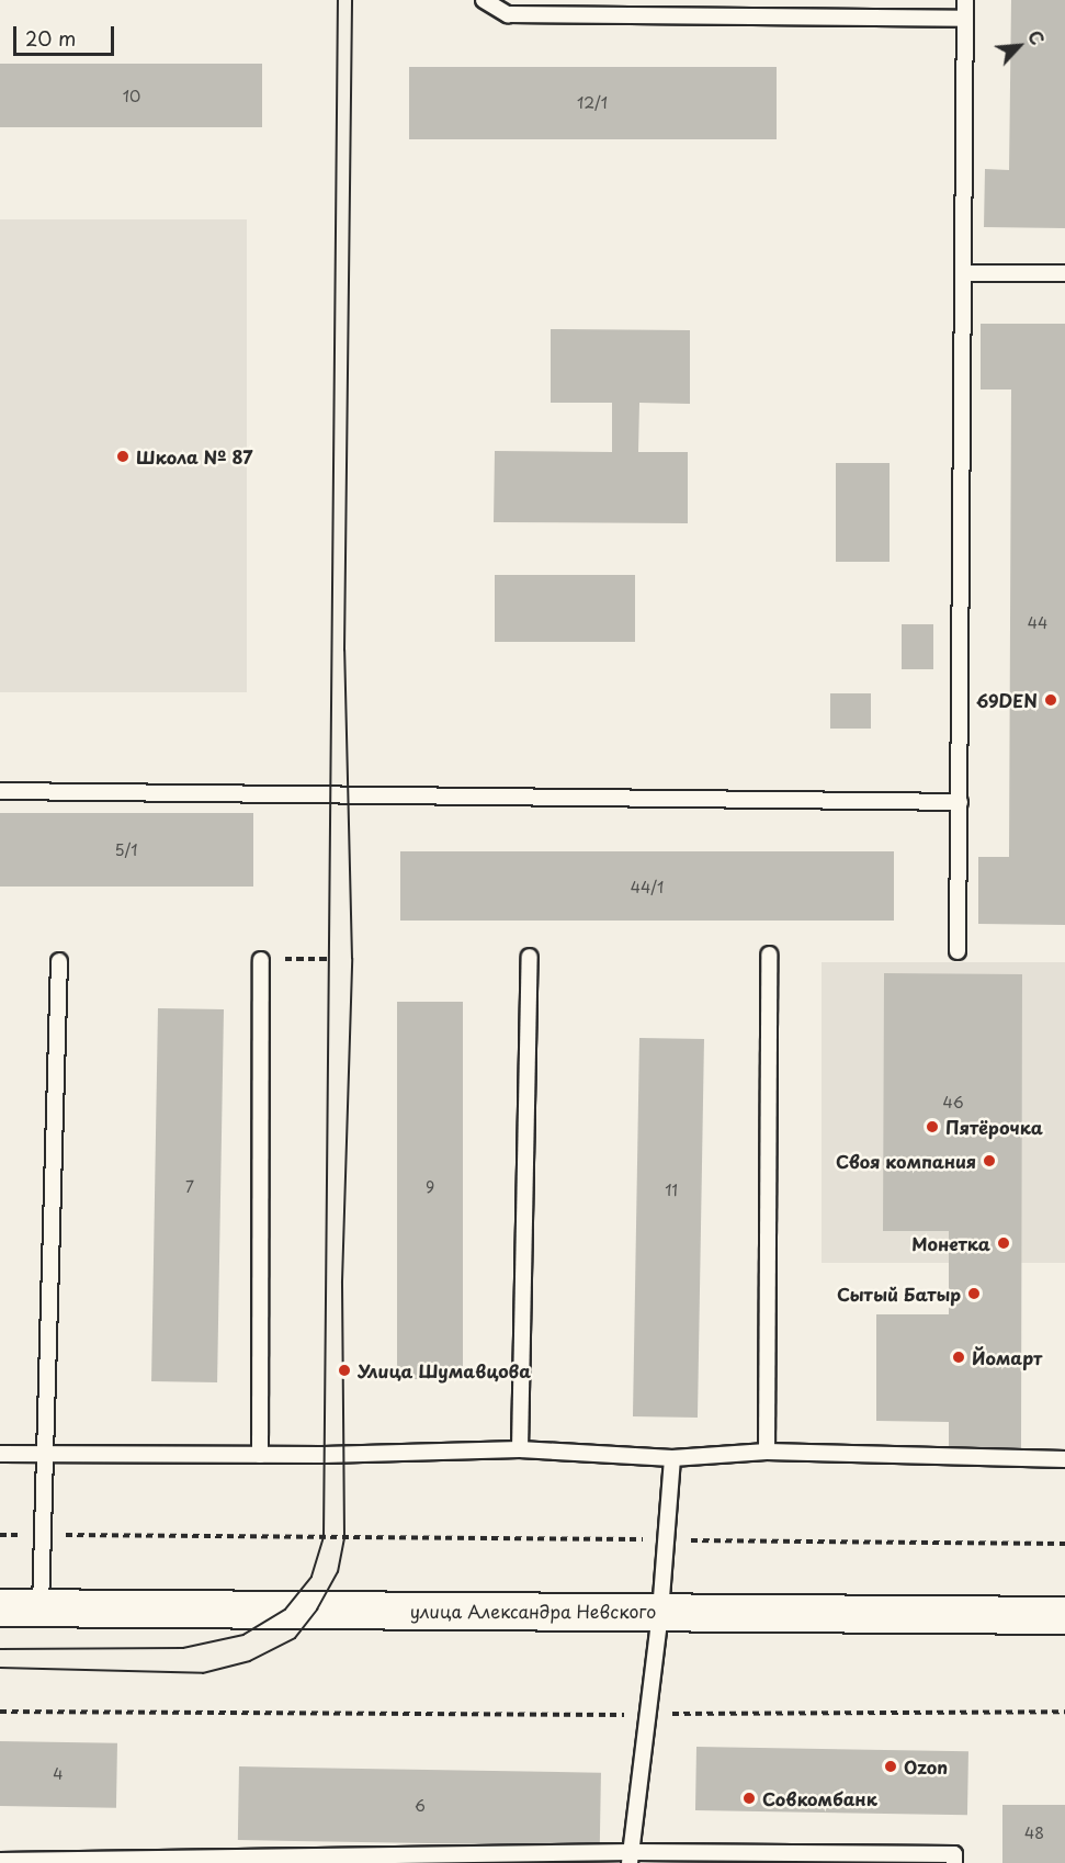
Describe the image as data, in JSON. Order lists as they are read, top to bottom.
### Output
{
  "streets": {
    "main road": ["улица Александра Невского"]
  },
  "places": [
    "Школа № 87",
    "69DEN",
    "Пятёрочка",
    "Своя компания",
    "Монетка",
    "Сытый Батыр",
    "Йомарт",
    "Улица Шумавцова",
    "Ozon",
    "Совкомбанк"
  ],
  "house_numbers": [
    "10",
    "12/1",
    "44",
    "5/1",
    "44/1",
    "46",
    "7",
    "9",
    "11",
    "4",
    "6",
    "48"
  ],
  "scale_bar": "20 m",
  "north": "top right"
}
